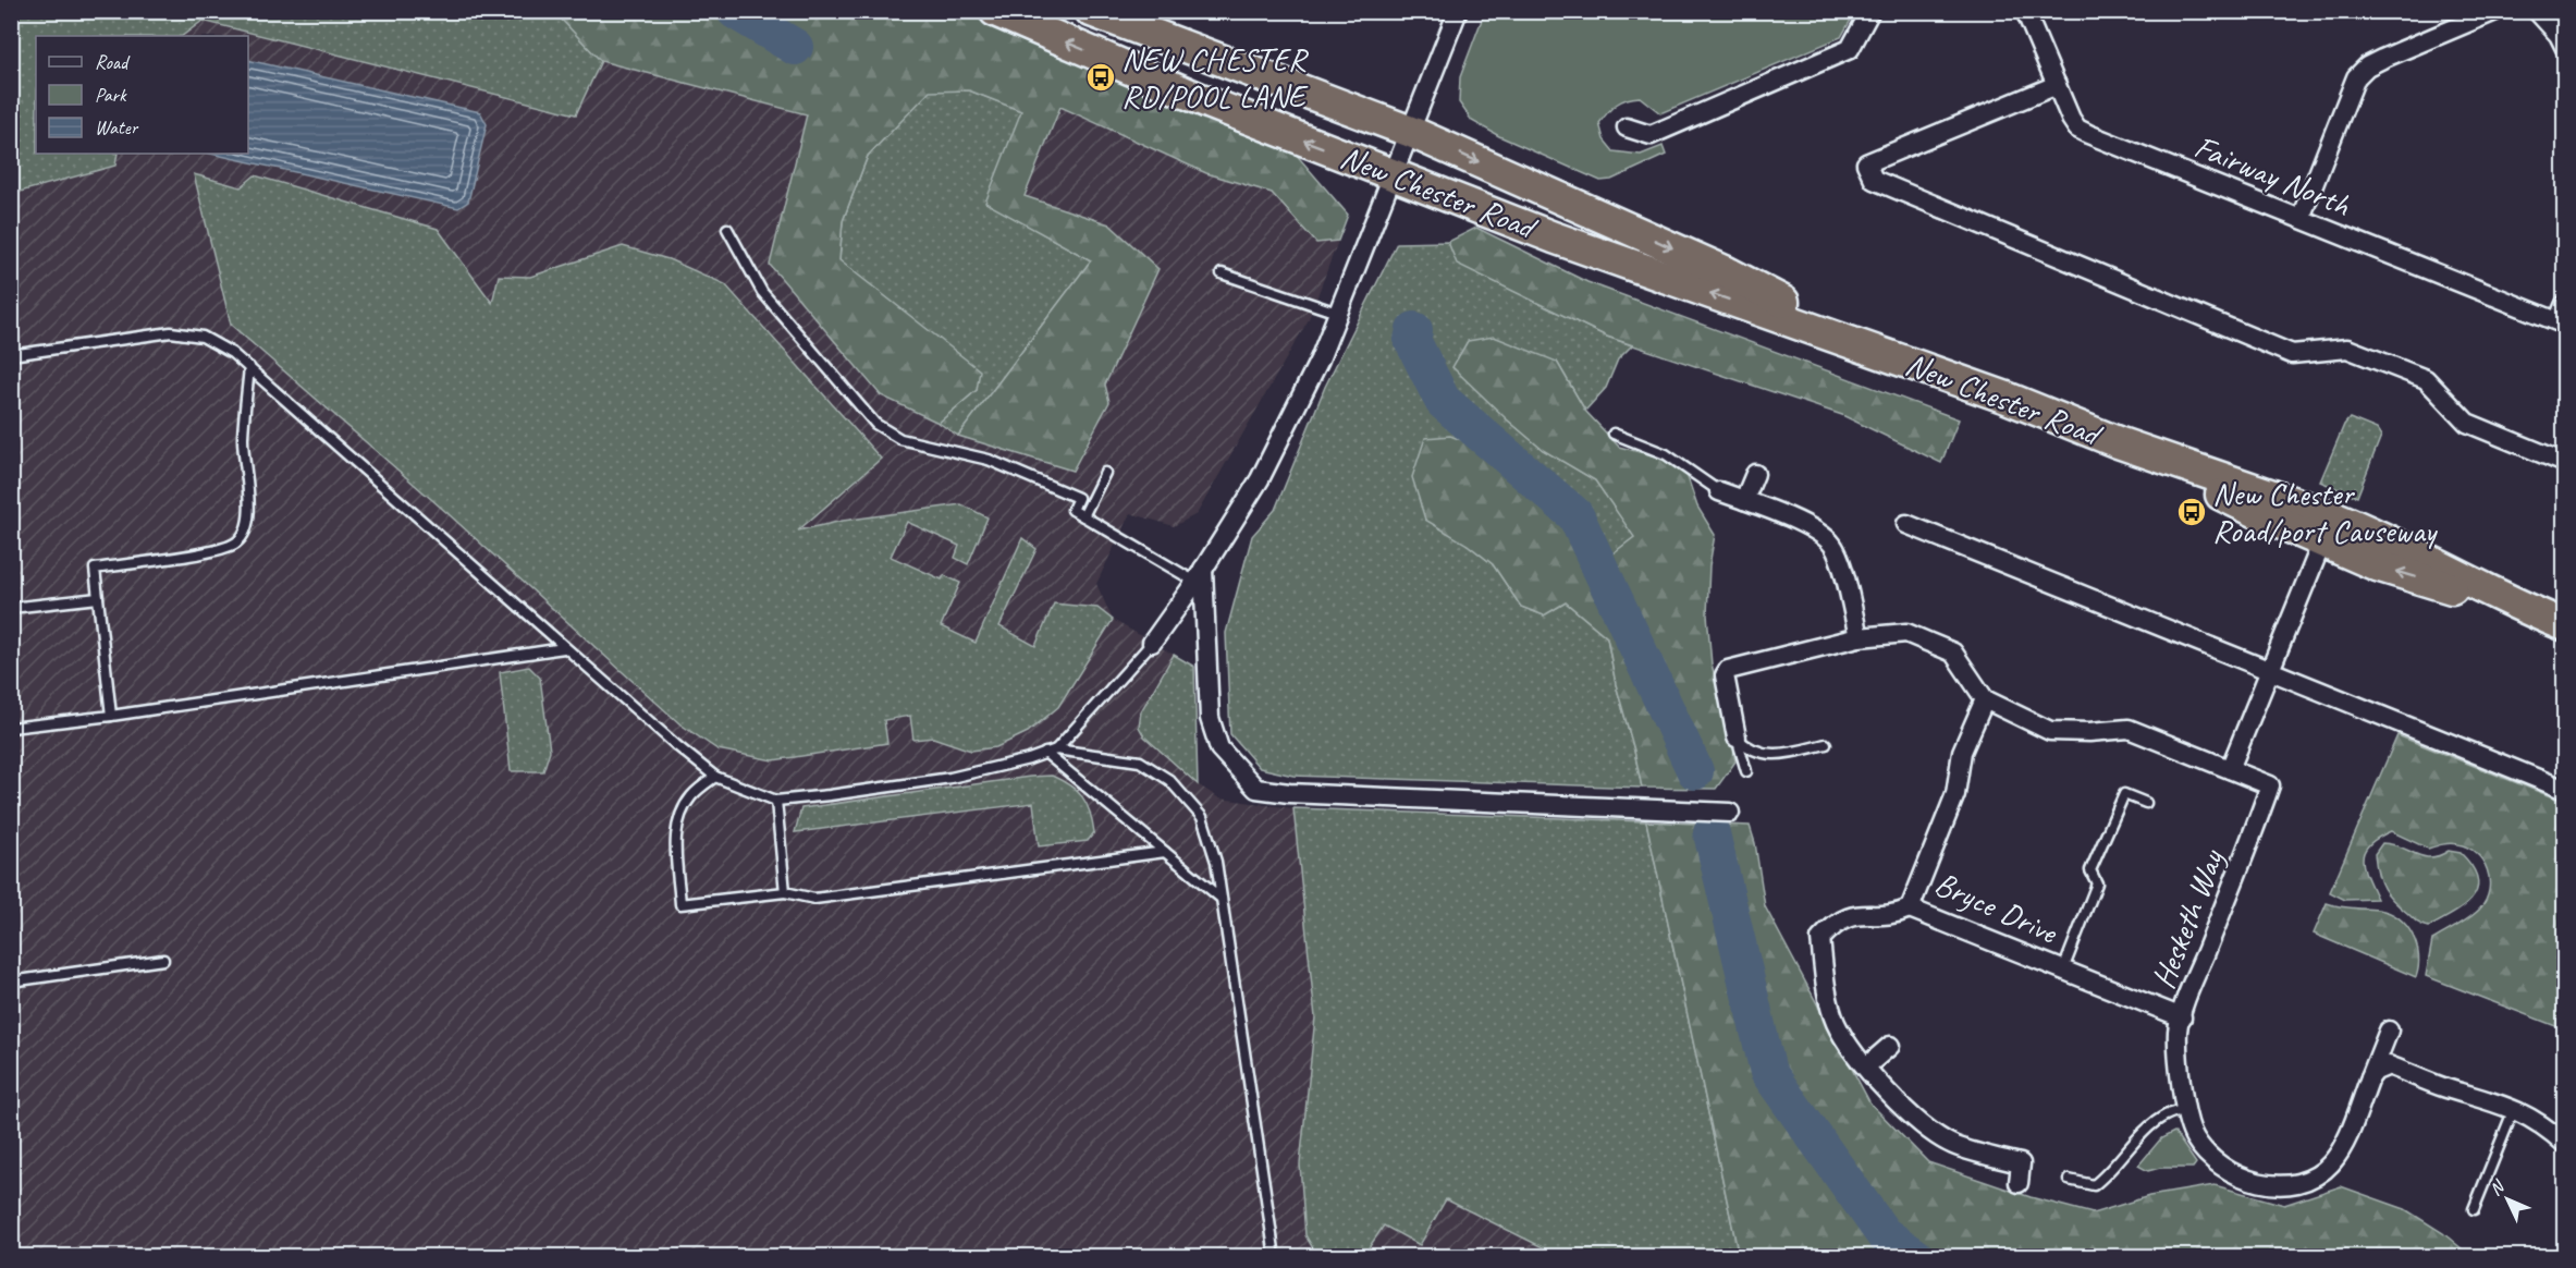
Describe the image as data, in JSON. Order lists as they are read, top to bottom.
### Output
{
  "streets": {
    "highway": ["New Chester Road"],
    "street": ["Fairway North", "Bryce Drive", "Hesketh Way"]
  },
  "crossings": [
    ["Bryce Drive", "Hesketh Way"]
  ],
  "places": {
    "bus stop": ["NEW CHESTER RD/POOL LANE", "New Chester Road/port Causeway"]
  },
  "legend": ["Road", "Park", "Water"],
  "north": "top left"
}
